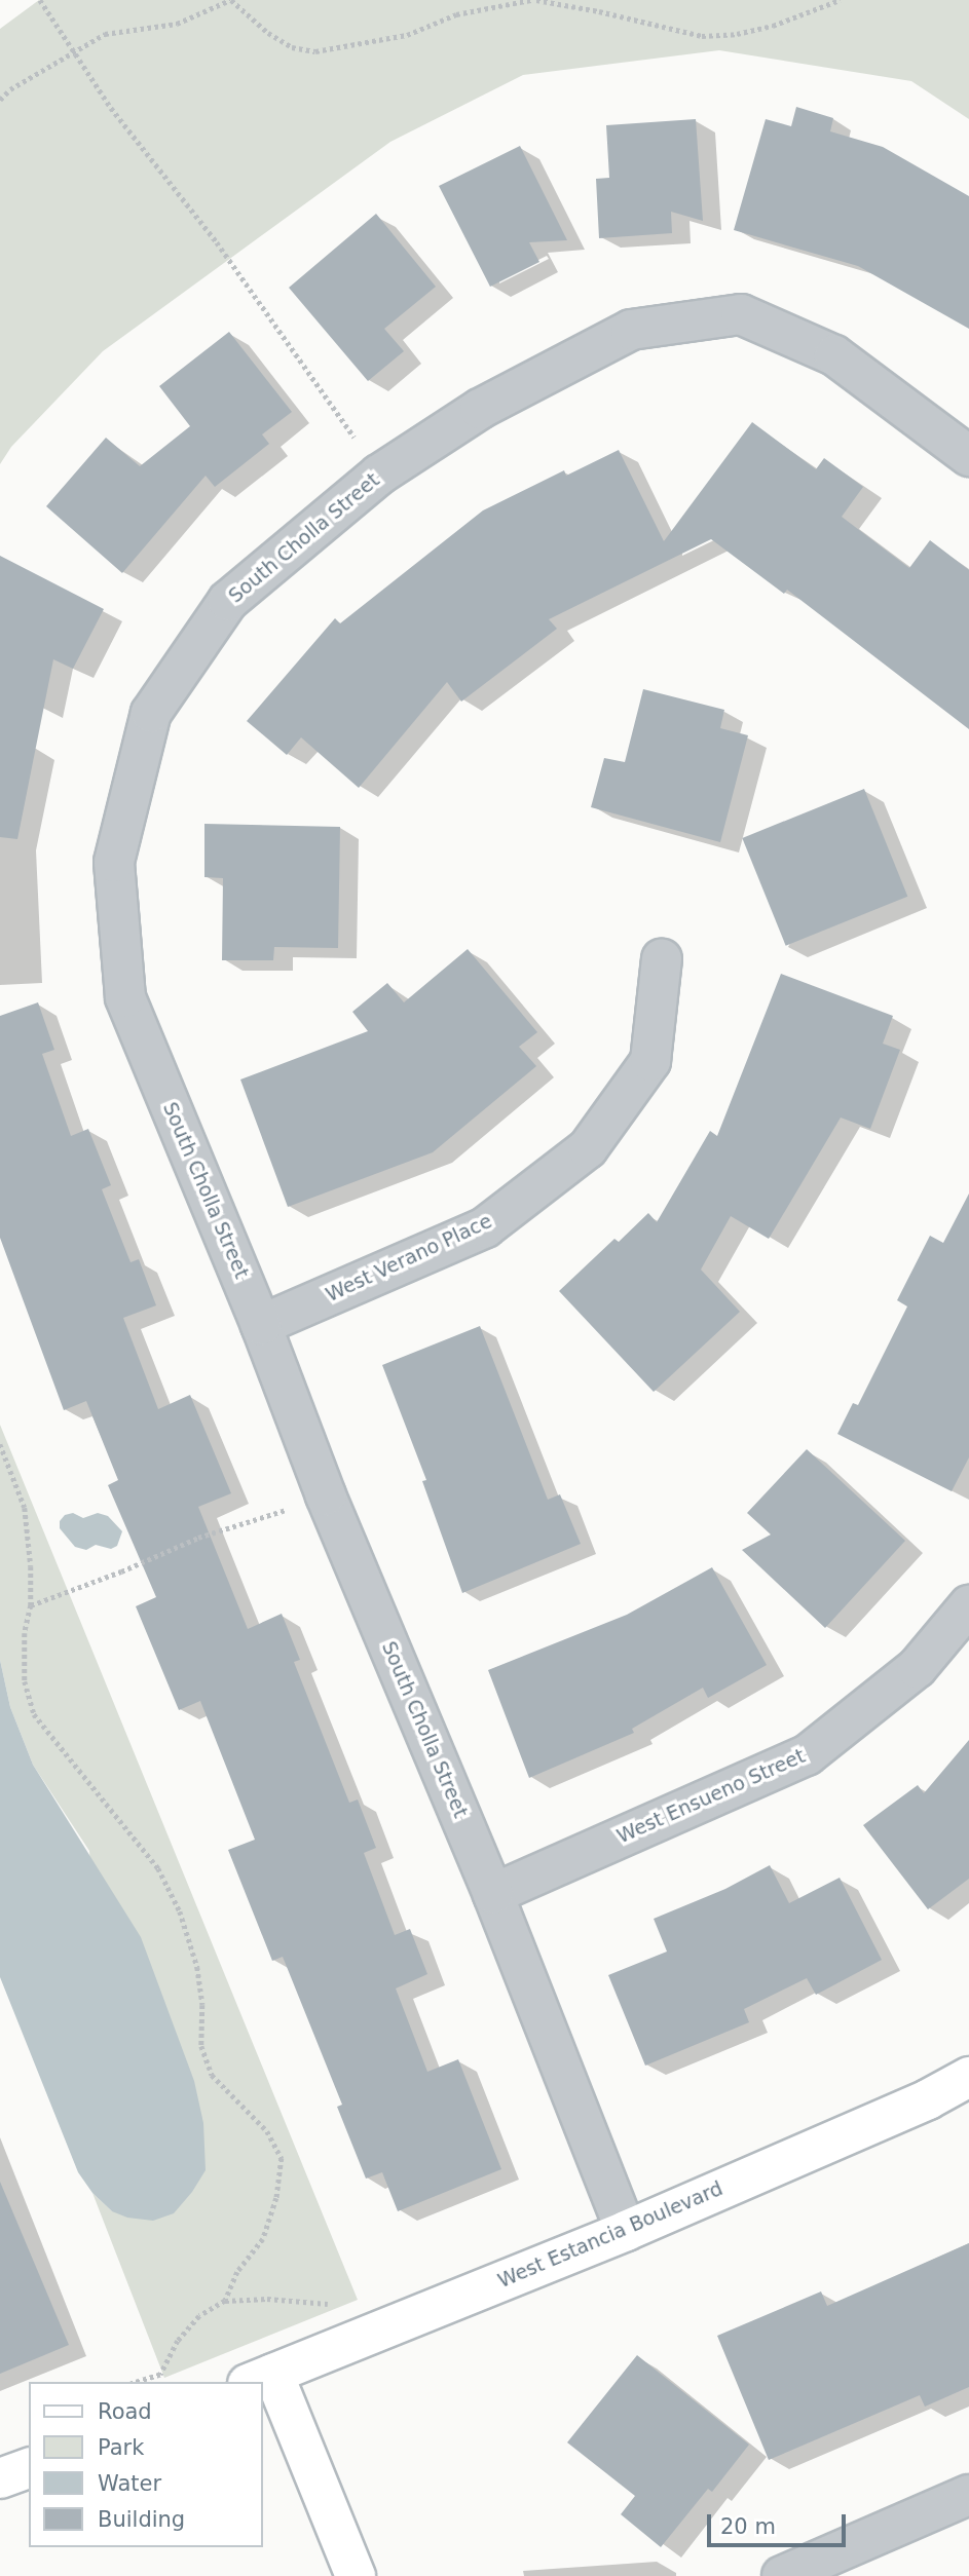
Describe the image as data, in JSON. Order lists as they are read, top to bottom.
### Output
{
  "streets": {
    "street": [
      "South Cholla Street",
      "West Verano Place",
      "West Ensueno Street",
      "West Estancia Boulevard"
    ]
  },
  "crossings": [
    ["South Cholla Street", "West Verano Place"],
    ["South Cholla Street", "West Ensueno Street"],
    ["South Cholla Street", "West Estancia Boulevard"]
  ],
  "legend": [
    "Road",
    "Park",
    "Water",
    "Building"
  ],
  "scale_bar": "20 m"
}
